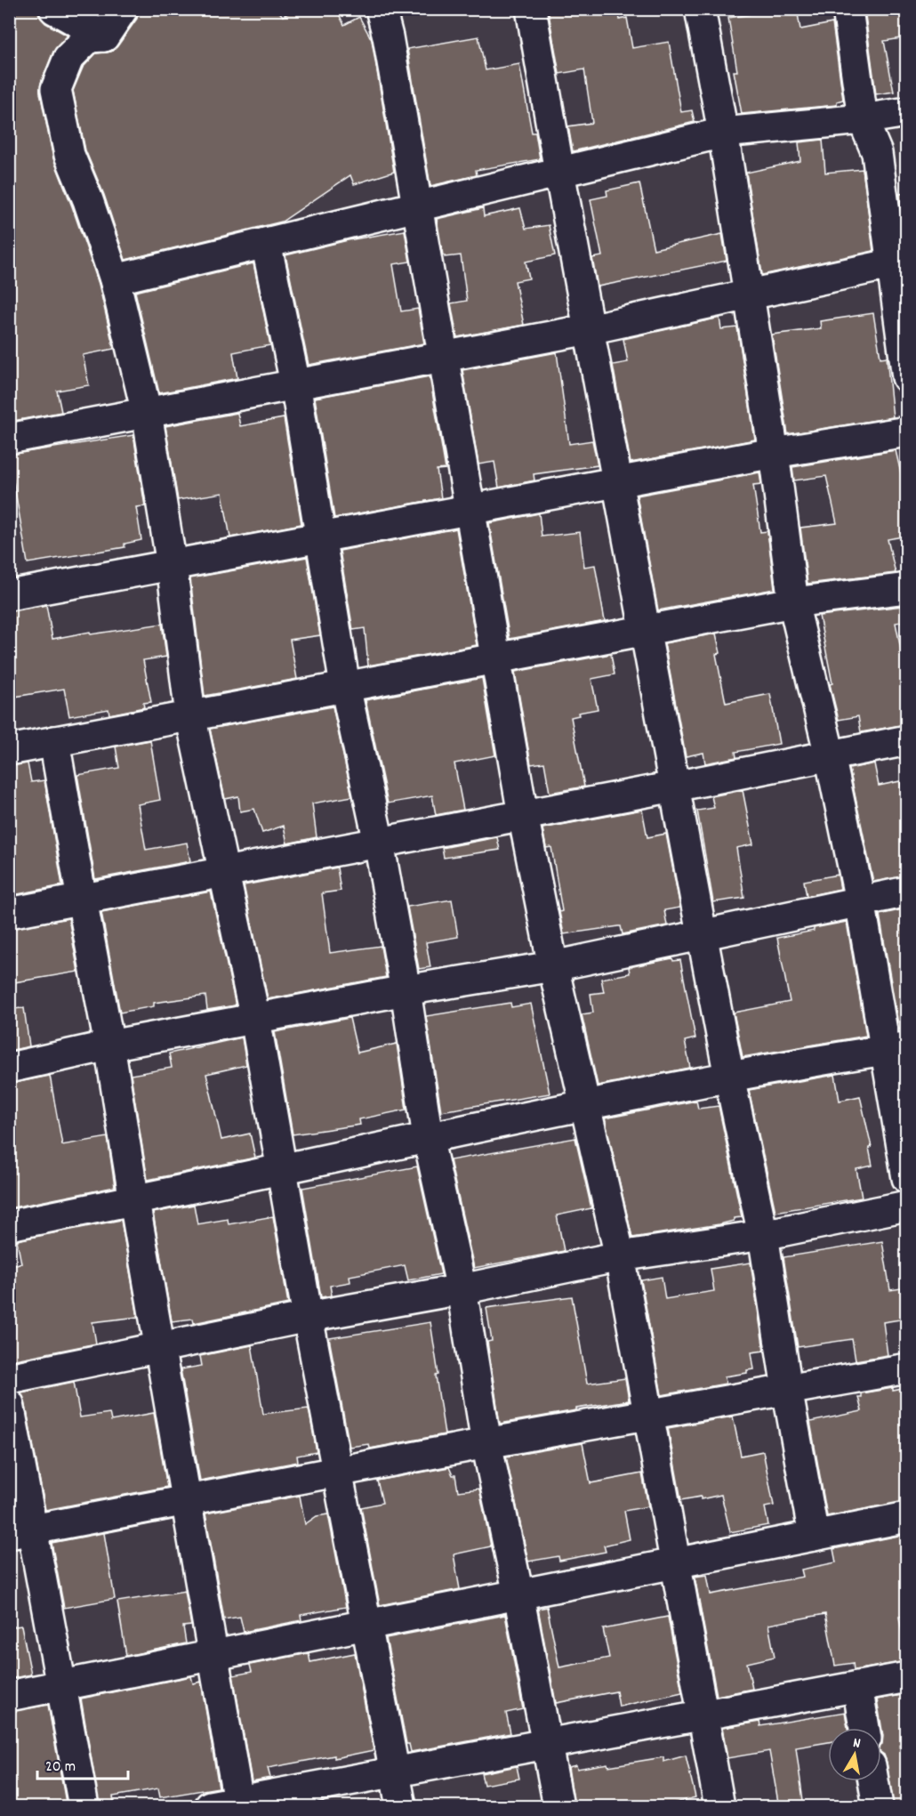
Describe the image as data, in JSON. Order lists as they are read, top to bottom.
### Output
{
  "scale_bar": "20 m",
  "north": "top"
}
